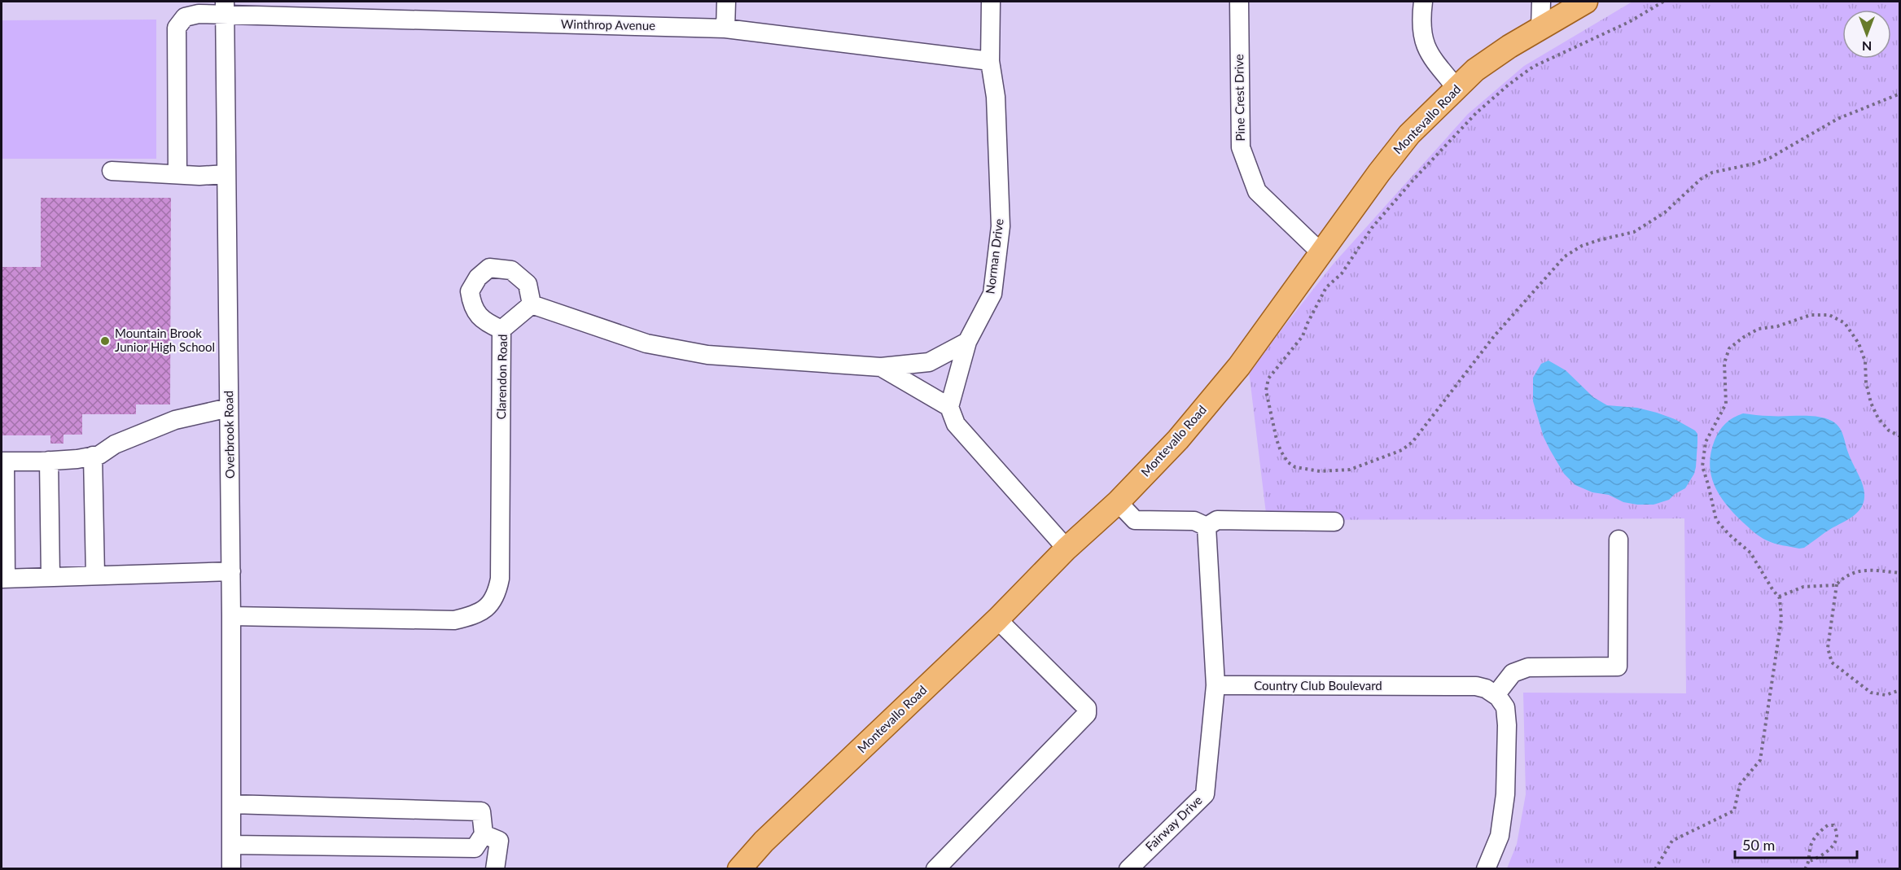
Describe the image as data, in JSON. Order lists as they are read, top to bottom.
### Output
{
  "streets": {
    "main road": ["Montevallo Road"],
    "street": [
      "Winthrop Avenue",
      "Pine Crest Drive",
      "Norman Drive",
      "Clarendon Road",
      "Overbrook Road",
      "Country Club Boulevard",
      "Fairway Drive"
    ]
  },
  "crossings": [
    ["Winthrop Avenue", "Norman Drive"],
    ["Winthrop Avenue", "Overbrook Road"],
    ["Pine Crest Drive", "Montevallo Road"],
    ["Clarendon Road", "Overbrook Road"],
    ["Country Club Boulevard", "Fairway Drive"]
  ],
  "places": ["Mountain Brook Junior High School"],
  "scale_bar": "50 m",
  "north": "bottom"
}
